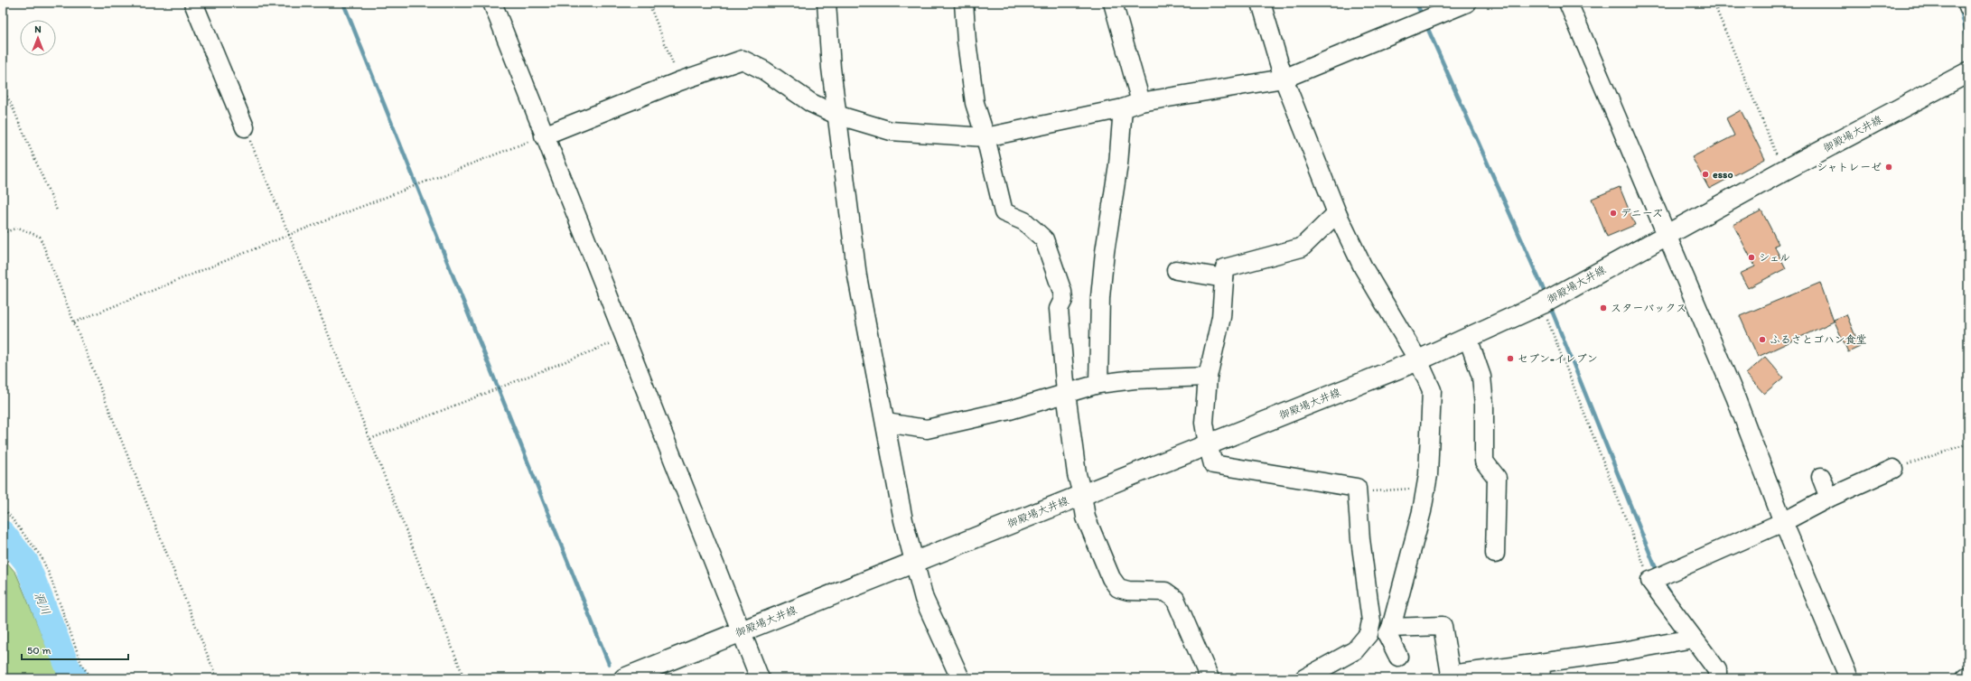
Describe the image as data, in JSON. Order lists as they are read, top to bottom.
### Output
{
  "streets": {
    "main road": ["御殿場大井線"]
  },
  "water": ["洞川"],
  "places": [
    "シャトレーゼ",
    "esso",
    "デニーズ",
    "シェル",
    "スターバックス",
    "ふるさとゴハン食堂",
    "セブン-イレブン"
  ],
  "scale_bar": "50 m",
  "north": "top"
}
